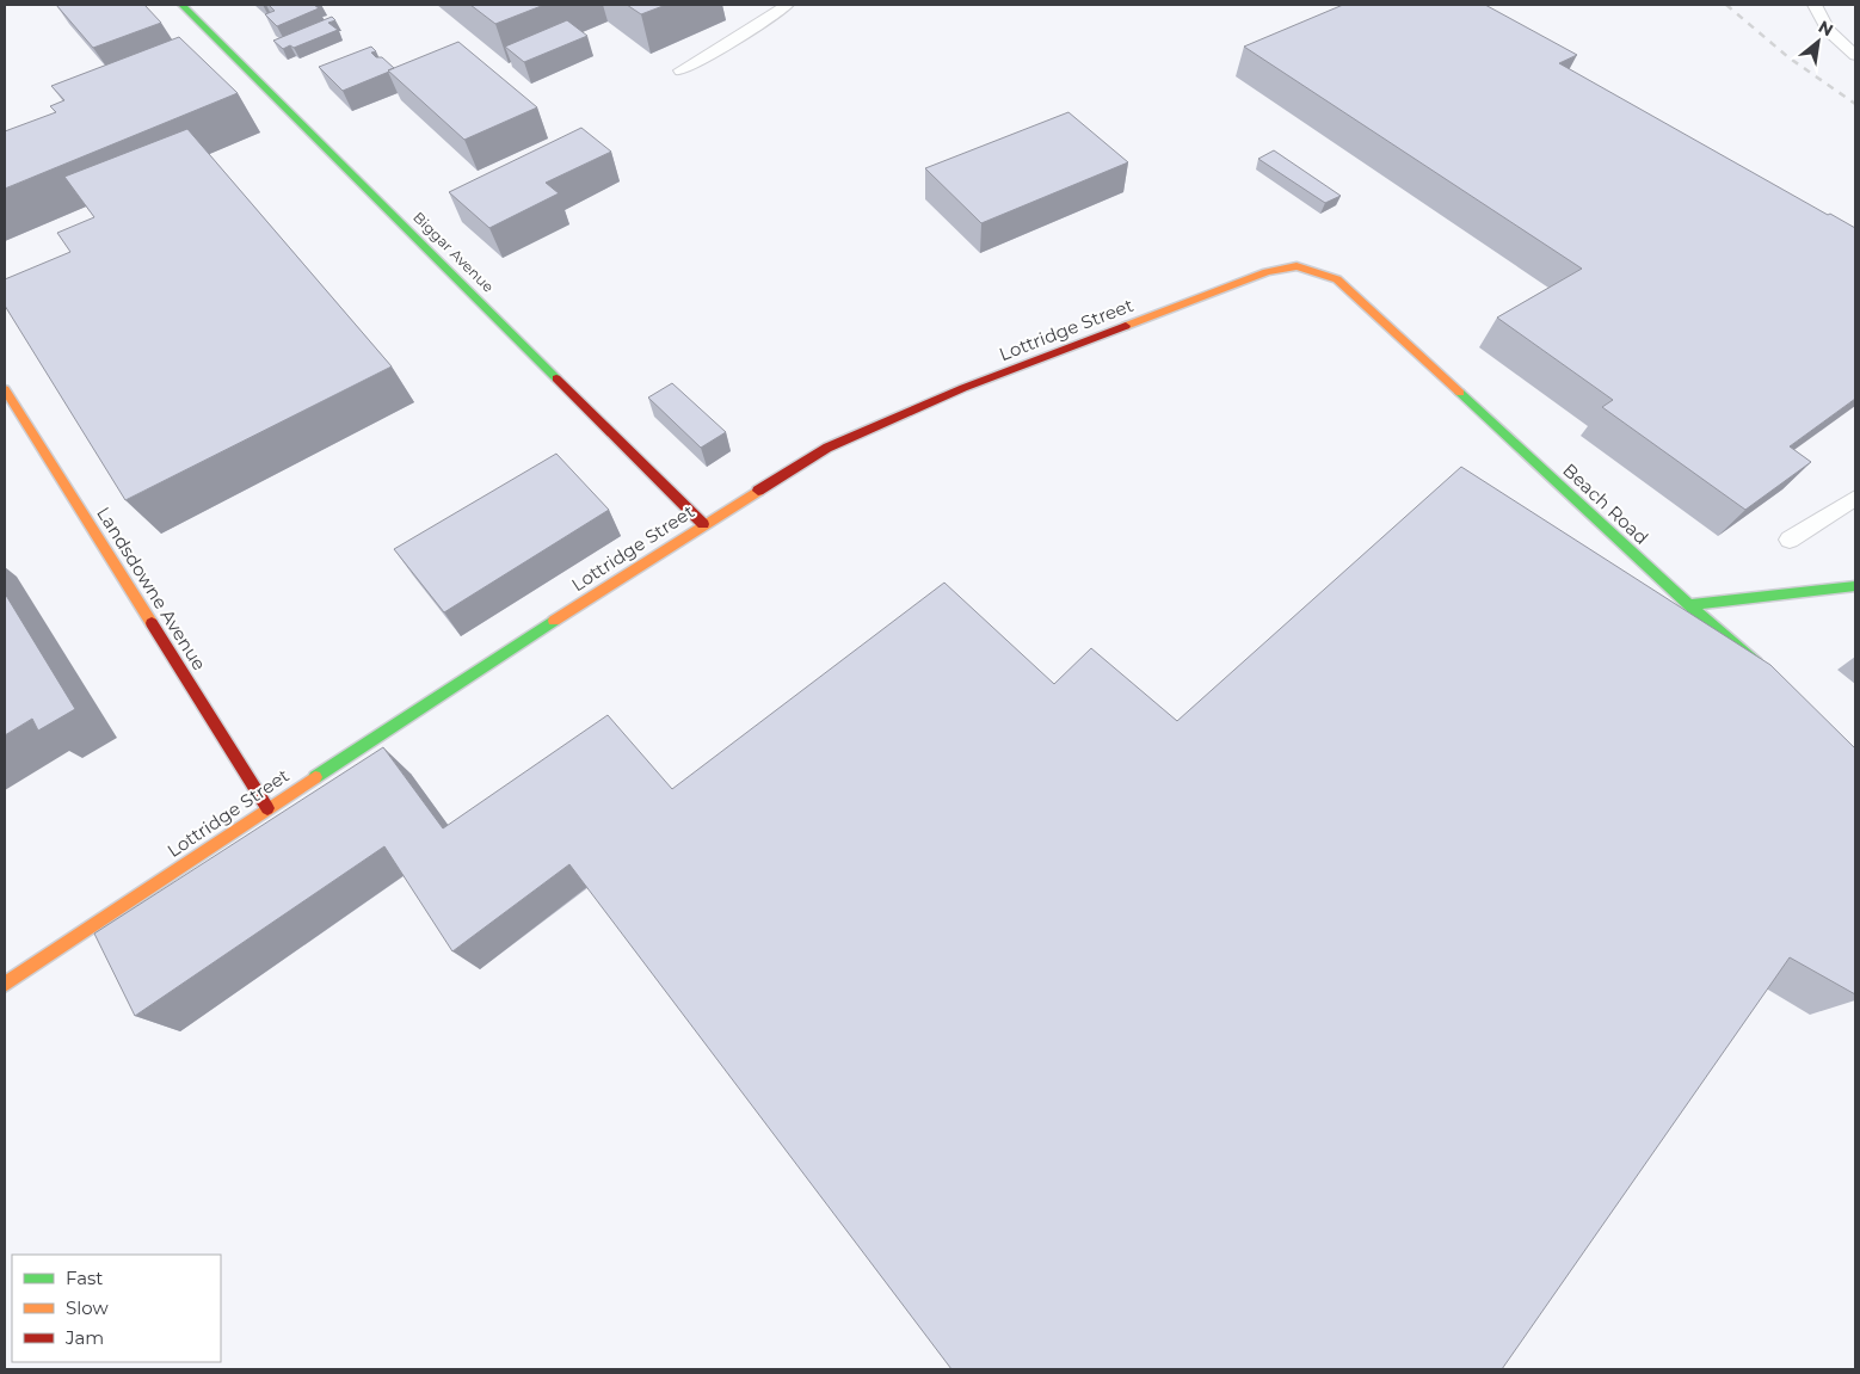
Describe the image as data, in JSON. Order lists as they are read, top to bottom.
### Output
{
  "streets": {
    "street": [
      "Biggar Avenue",
      "Lottridge Street",
      "Beach Road",
      "Landsdowne Avenue"
    ]
  },
  "crossings": [
    ["Biggar Avenue", "Lottridge Street"],
    ["Lottridge Street", "Beach Road"],
    ["Lottridge Street", "Landsdowne Avenue"]
  ],
  "legend": ["Fast", "Slow", "Jam"],
  "north": "top right"
}
